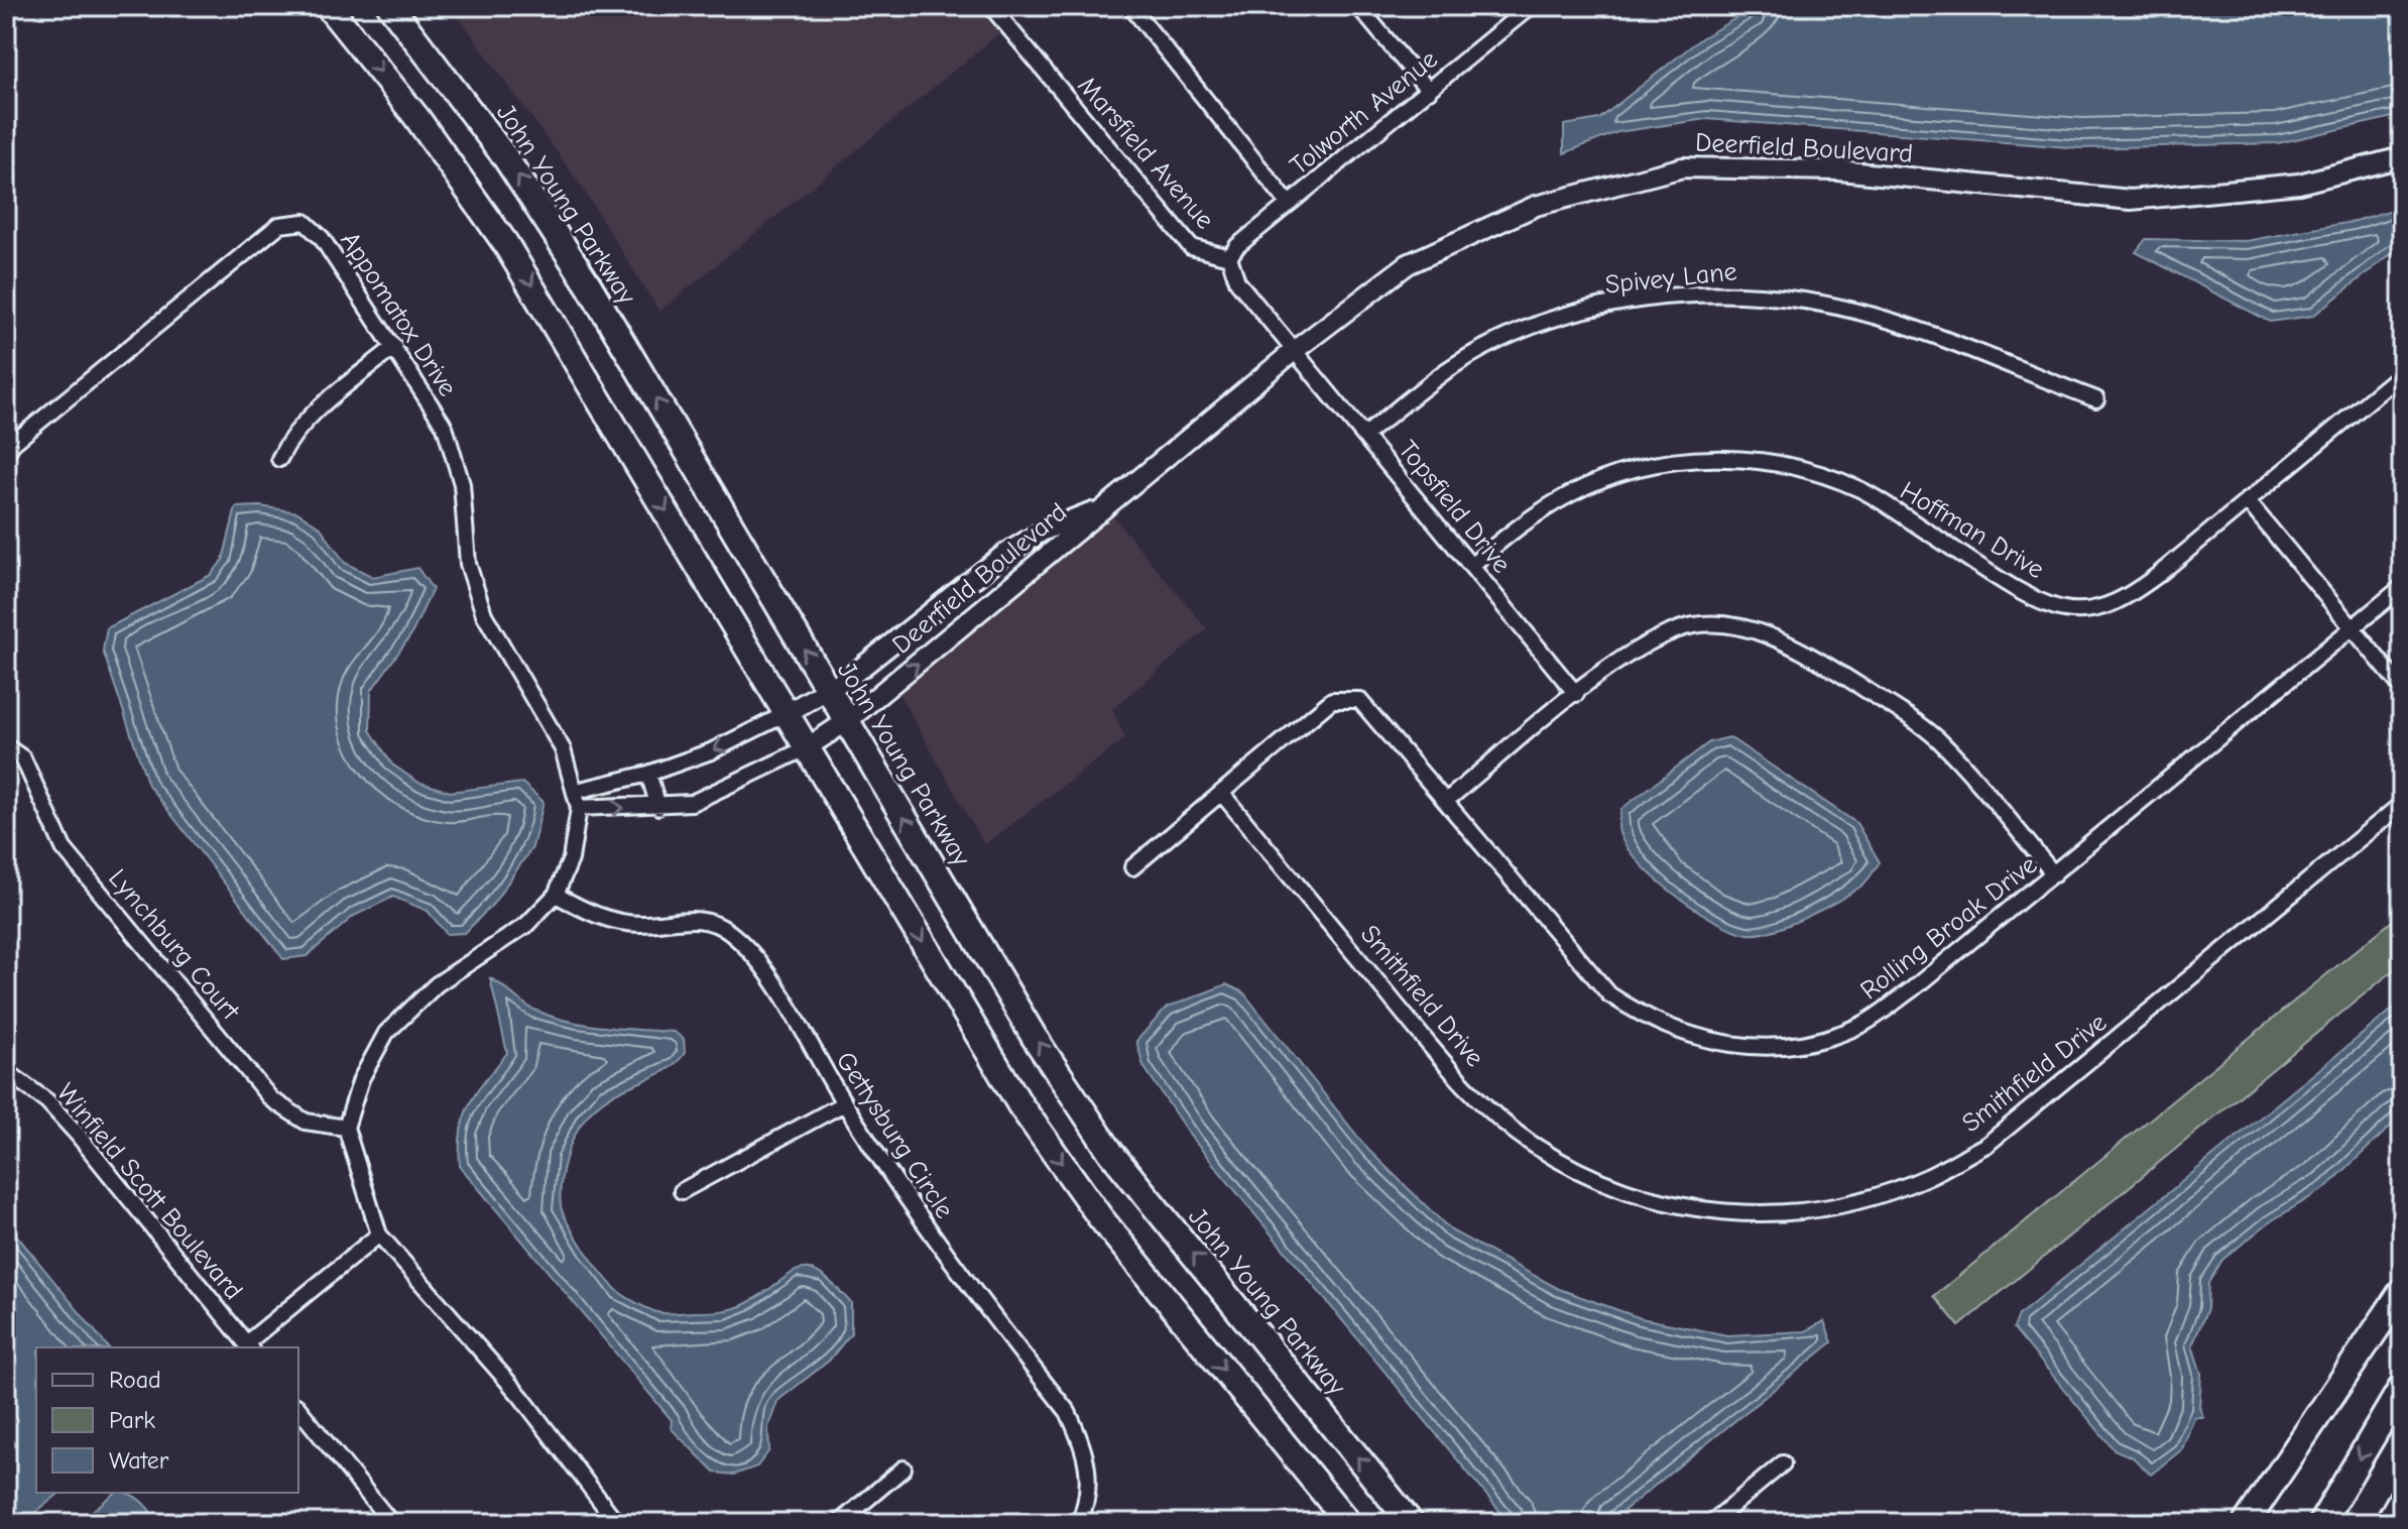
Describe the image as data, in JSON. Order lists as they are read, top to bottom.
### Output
{
  "streets": {
    "highway": ["John Young Parkway"],
    "street": [
      "Tolworth Avenue",
      "Deerfield Boulevard",
      "Marsfield Avenue",
      "Spivey Lane",
      "Appomatox Drive",
      "Topsfield Drive",
      "Hoffman Drive",
      "Rolling Broak Drive",
      "Lynchburg Court",
      "Smithfield Drive",
      "Gettysburg Circle",
      "Winfield Scott Boulevard"
    ]
  },
  "crossings": [
    ["Tolworth Avenue", "Marsfield Avenue"],
    ["Deerfield Boulevard", "Marsfield Avenue"],
    ["Deerfield Boulevard", "John Young Parkway"],
    ["Deerfield Boulevard", "Topsfield Drive"],
    ["Marsfield Avenue", "Topsfield Drive"],
    ["Spivey Lane", "Topsfield Drive"],
    ["Topsfield Drive", "Hoffman Drive"],
    ["Rolling Broak Drive", "Smithfield Drive"]
  ],
  "legend": ["Road", "Park", "Water"]
}
